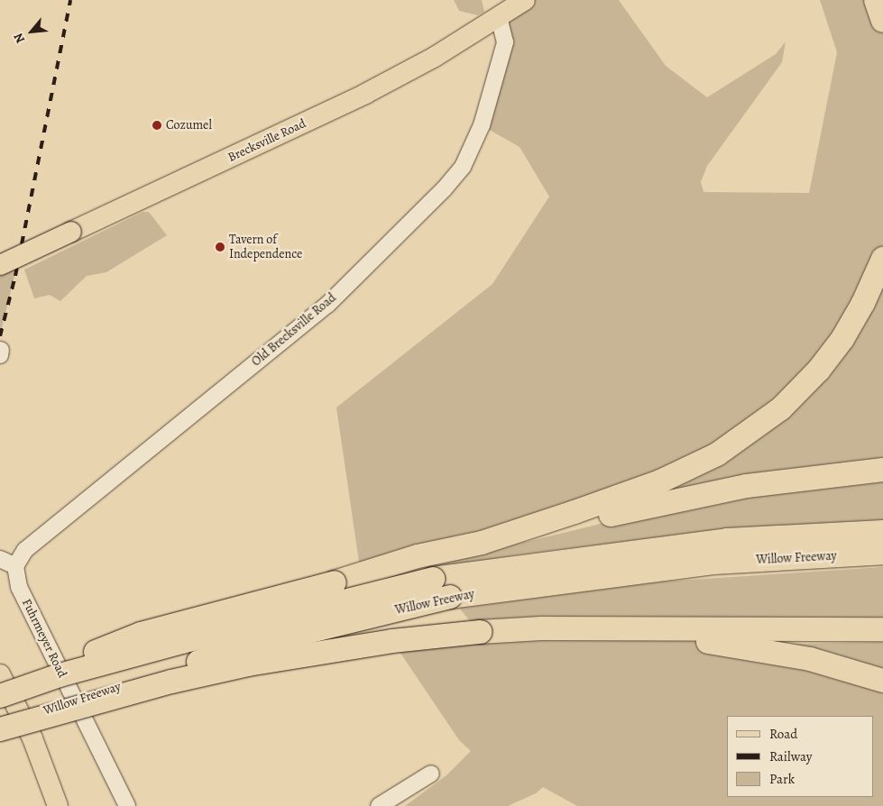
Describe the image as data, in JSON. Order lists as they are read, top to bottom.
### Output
{
  "streets": {
    "highway": ["Willow Freeway"],
    "main road": ["Brecksville Road"],
    "street": ["Old Brecksville Road", "Fuhrmeyer Road"]
  },
  "crossings": [
    ["Brecksville Road", "Old Brecksville Road"],
    ["Old Brecksville Road", "Fuhrmeyer Road"]
  ],
  "places": ["Cozumel", "Tavern of Independence"],
  "legend": ["Road", "Railway", "Park"],
  "north": "bottom left"
}
